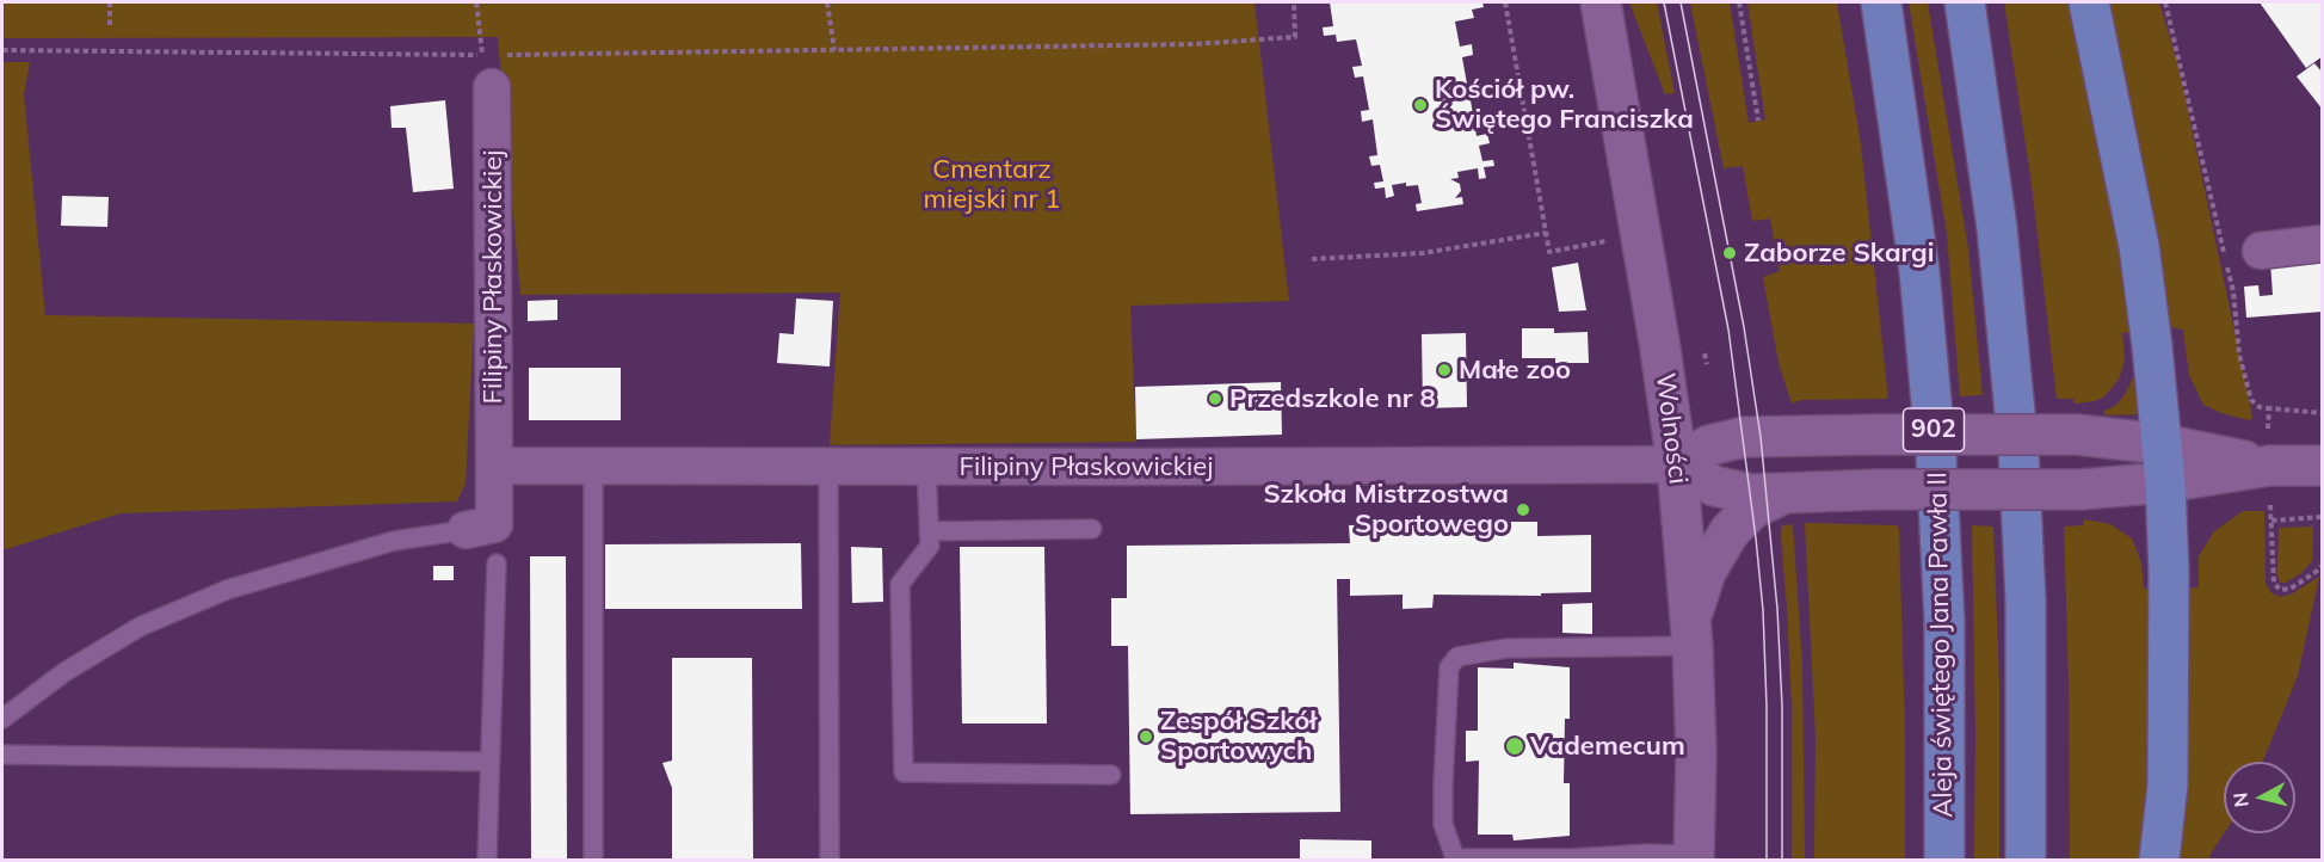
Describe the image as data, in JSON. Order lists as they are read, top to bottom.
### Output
{
  "streets": {
    "main road": ["902", "Aleja świętego Jana Pawła II"],
    "street": ["Filipiny Płaskowickiej", "Wolności"]
  },
  "crossings": [
    ["Filipiny Płaskowickiej", "Wolności"]
  ],
  "parks": ["Cmentarz miejski nr 1"],
  "places": [
    "Kościół pw. Świętego Franciszka",
    "Zaborze Skargi",
    "Małe zoo",
    "Przedszkole nr 8",
    "Szkoła Mistrzostwa Sportowego",
    "Zespół Szkół Sportowych",
    "Vademecum"
  ],
  "north": "left"
}
